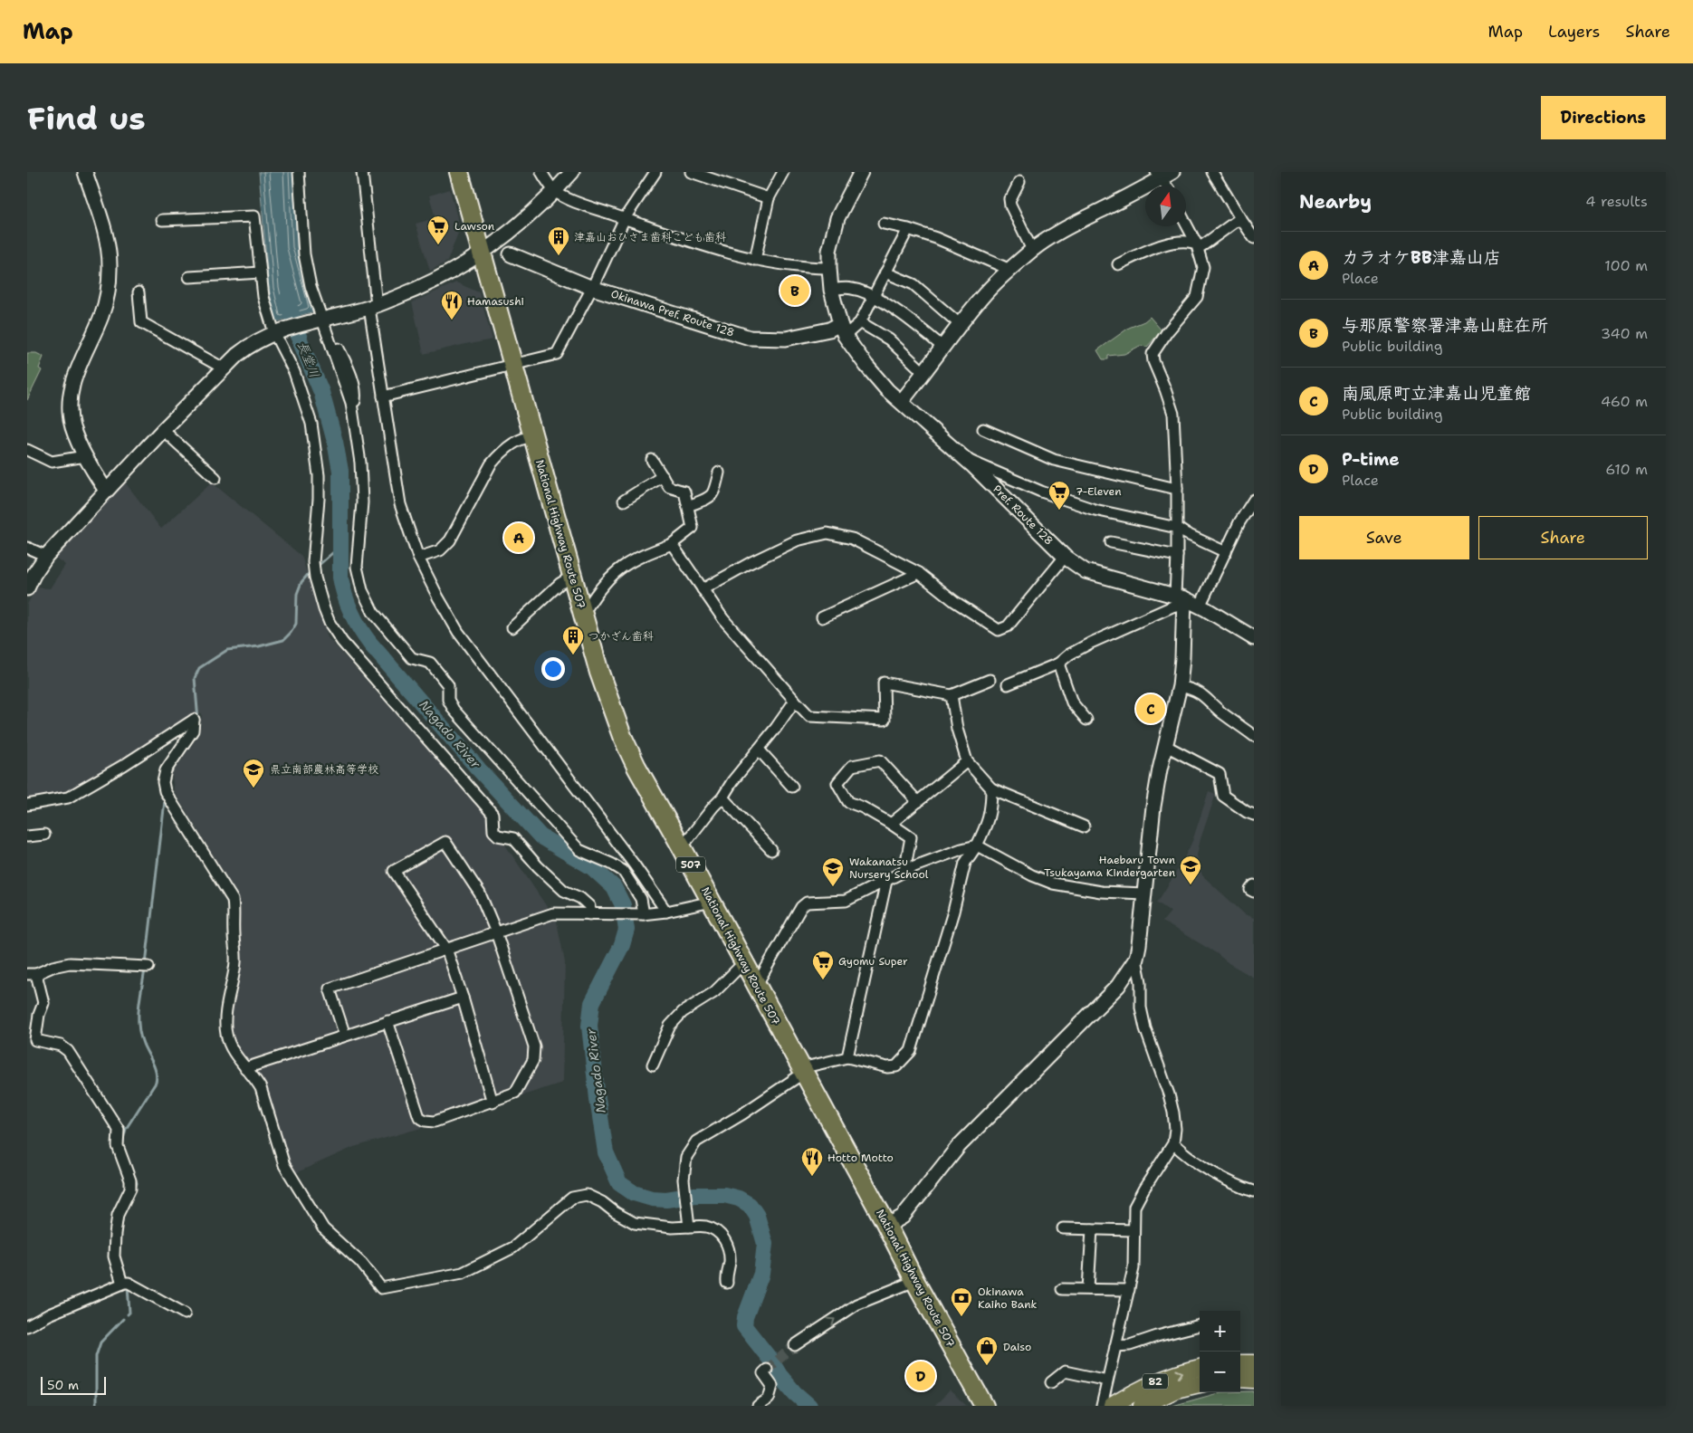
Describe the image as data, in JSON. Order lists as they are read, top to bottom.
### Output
{
  "streets": {
    "highway": ["National Highway Route 507", "507"],
    "main road": ["82"],
    "street": ["Okinawa Pref. Route 128", "Pref. Route 128"]
  },
  "crossings": [
    ["Okinawa Pref. Route 128", "Pref. Route 128"]
  ],
  "water": ["長堂川", "Nagado River"],
  "places": {
    "supermarket": ["Lawson", "7-Eleven", "Gyomu Super"],
    "building": ["津嘉山おひさま歯科こども歯科", "つかざん歯科"],
    "restaurant": ["Hamasushi", "Hotto Motto"],
    "school or university": ["県立南部農林高等学校", "Haebaru Town Tsukayama Kindergarten", "Wakanatsu Nursery School"],
    "bank": ["Okinawa Kaiho Bank"],
    "shop": ["Daiso"]
  },
  "scale_bar": "50 m",
  "north": "top",
  "page": {
    "header": "Map",
    "nav": ["Map", "Layers", "Share"],
    "buttons": [
      "Directions",
      ["Save", "Share"]
    ],
    "title": "Find us",
    "heading": ["Nearby", "4 results"],
    "list": [
      {
        "mark": "A",
        "name": "カラオケBB津嘉山店",
        "note": "Place",
        "value": "100 m"
      },
      {
        "mark": "B",
        "name": "与那原警察署津嘉山駐在所",
        "note": "Public building",
        "value": "340 m"
      },
      {
        "mark": "C",
        "name": "南風原町立津嘉山児童館",
        "note": "Public building",
        "value": "460 m"
      },
      {
        "mark": "D",
        "name": "P-time",
        "note": "Place",
        "value": "610 m"
      }
    ],
    "pins": [
      "B",
      "A",
      "C",
      "D"
    ],
    "map_buttons": ["+", "−"],
    "scale": "50 m"
  }
}
